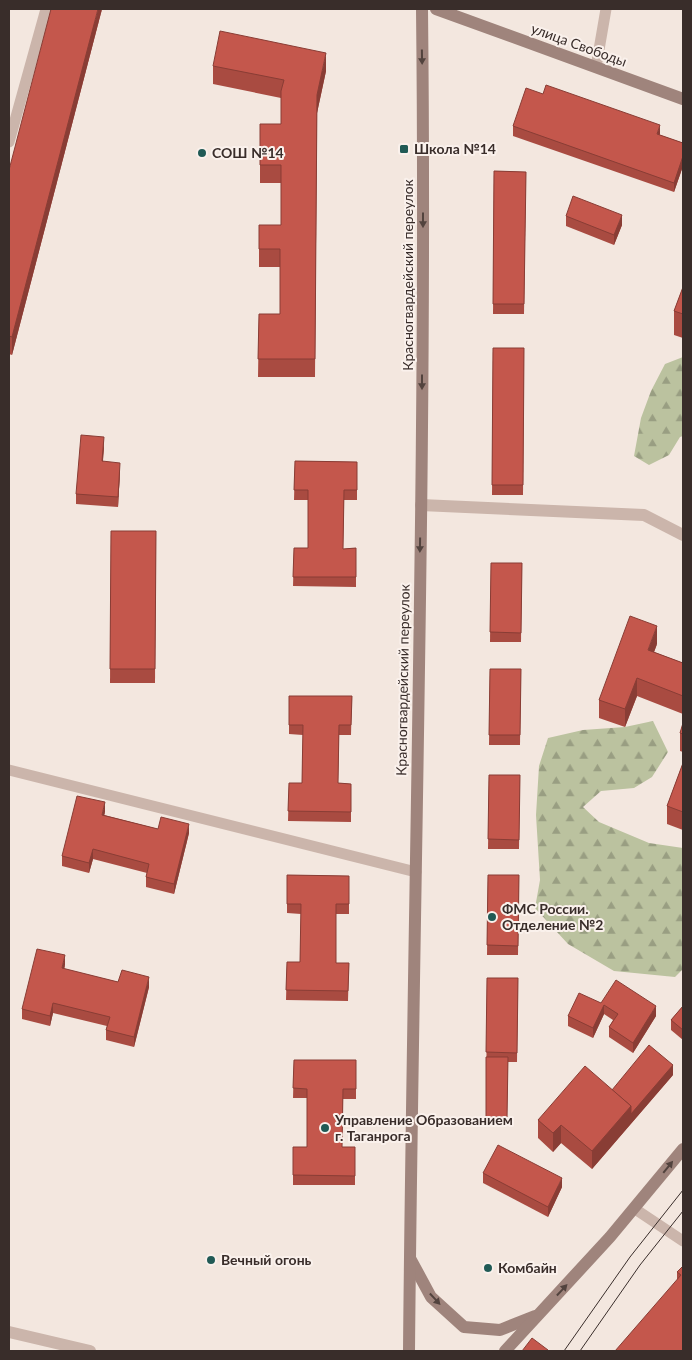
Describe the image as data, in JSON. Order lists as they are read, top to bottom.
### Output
{
  "streets": {
    "main road": ["улица Свободы", "Красногвардейский переулок"]
  },
  "one_way": ["Красногвардейский переулок"],
  "places": {
    "transit": ["Школа №14"],
    "other": [
      "СОШ №14",
      "ФМС России. Отделение №2",
      "Управление Образованием г. Таганрога",
      "Вечный огонь",
      "Комбайн"
    ]
  }
}
